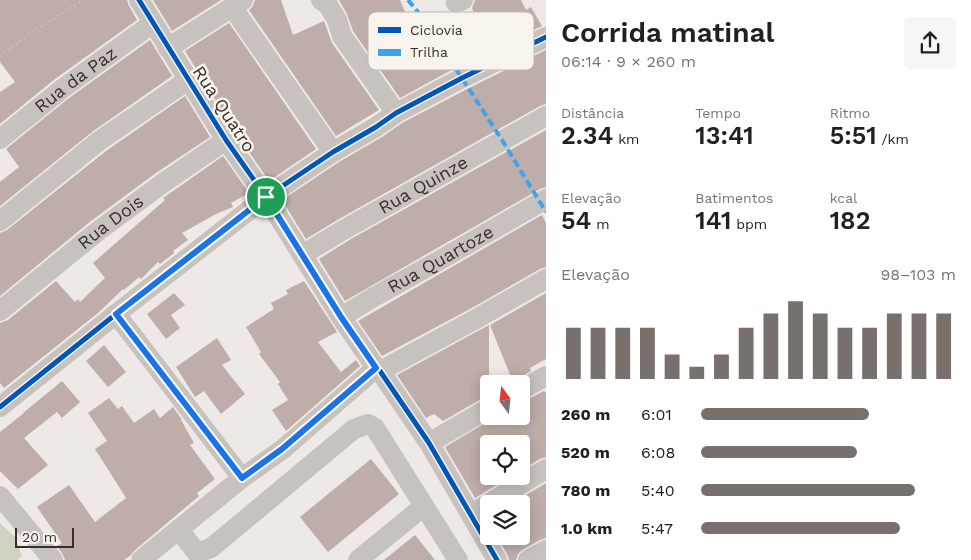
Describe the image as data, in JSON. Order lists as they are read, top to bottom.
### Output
{
  "streets": {
    "street": [
      "Rua da Paz",
      "Rua Quatro",
      "Rua Quinze",
      "Rua Dois",
      "Rua Quartoze"
    ]
  },
  "crossings": [
    ["Rua da Paz", "Rua Quatro"],
    ["Rua Quatro", "Rua Quinze"],
    ["Rua Quatro", "Rua Dois"],
    ["Rua Quatro", "Rua Quartoze"]
  ],
  "legend": ["Ciclovia", "Trilha"],
  "scale_bar": "20 m",
  "north": "top",
  "page": {
    "heading": ["Corrida matinal", "06:14 · 9 × 260 m"],
    "stats": [
      ["Distância", "2.34 km"],
      ["Tempo", "13:41"],
      ["Ritmo", "5:51 /km"],
      ["Elevação", "54 m"],
      ["Batimentos", "141 bpm"],
      ["kcal", "182"]
    ],
    "chart": ["Elevação", "98–103 m"],
    "list": [
      {
        "name": "260 m",
        "note": "6:01"
      },
      {
        "name": "520 m",
        "note": "6:08"
      },
      {
        "name": "780 m",
        "note": "5:40"
      },
      {
        "name": "1.0 km",
        "note": "5:47"
      }
    ],
    "scale": "20 m"
  }
}
